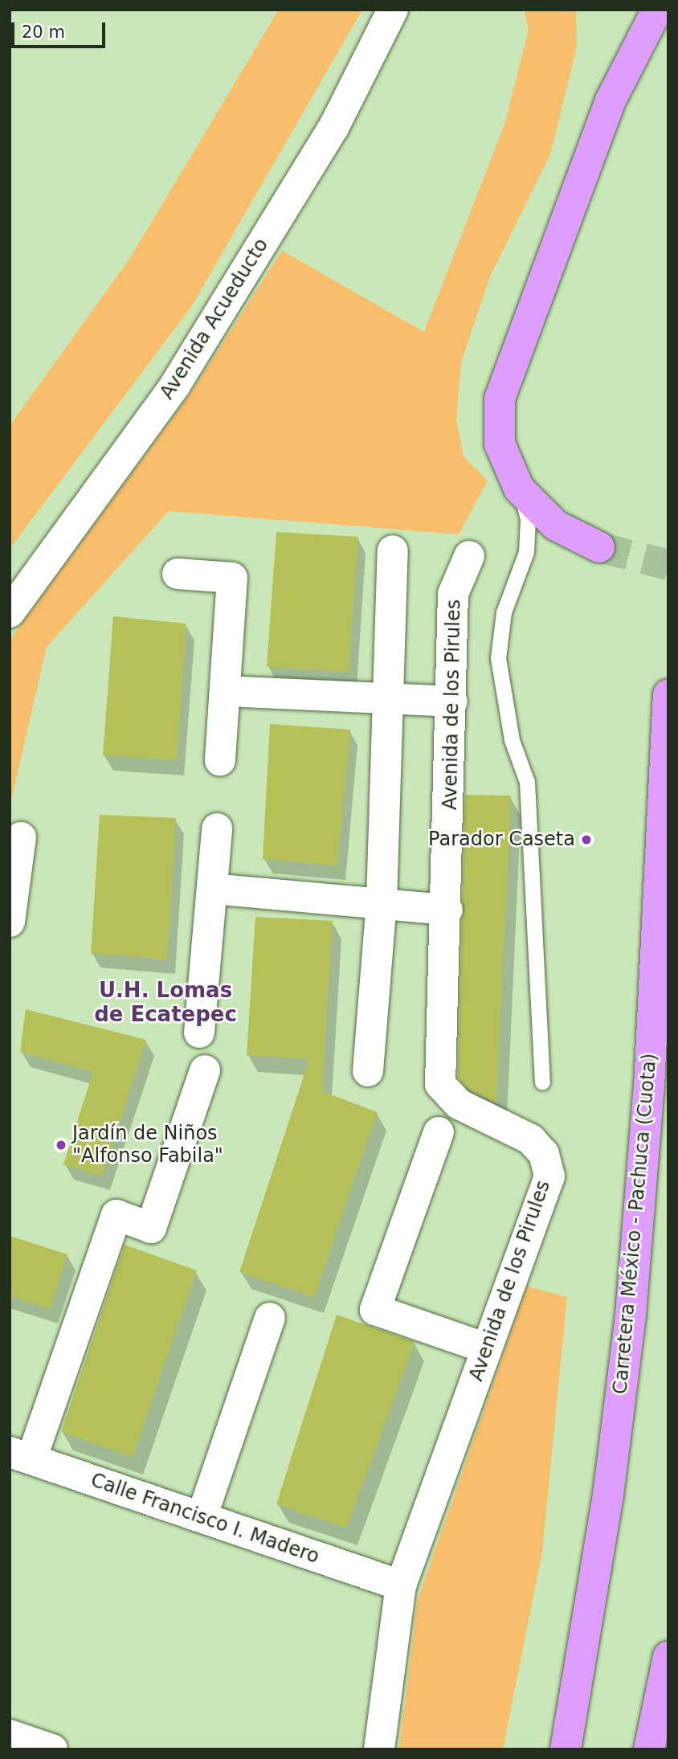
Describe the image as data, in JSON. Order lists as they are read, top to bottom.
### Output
{
  "streets": {
    "highway": ["Carretera México - Pachuca (Cuota)"],
    "street": ["Avenida Acueducto", "Avenida de los Pirules", "Calle Francisco I. Madero"]
  },
  "crossings": [
    ["Avenida de los Pirules", "Calle Francisco I. Madero"]
  ],
  "districts": ["U.H. Lomas de Ecatepec"],
  "places": ["Parador Caseta", "Jardín de Niños \"Alfonso Fabila\""],
  "scale_bar": "20 m"
}
